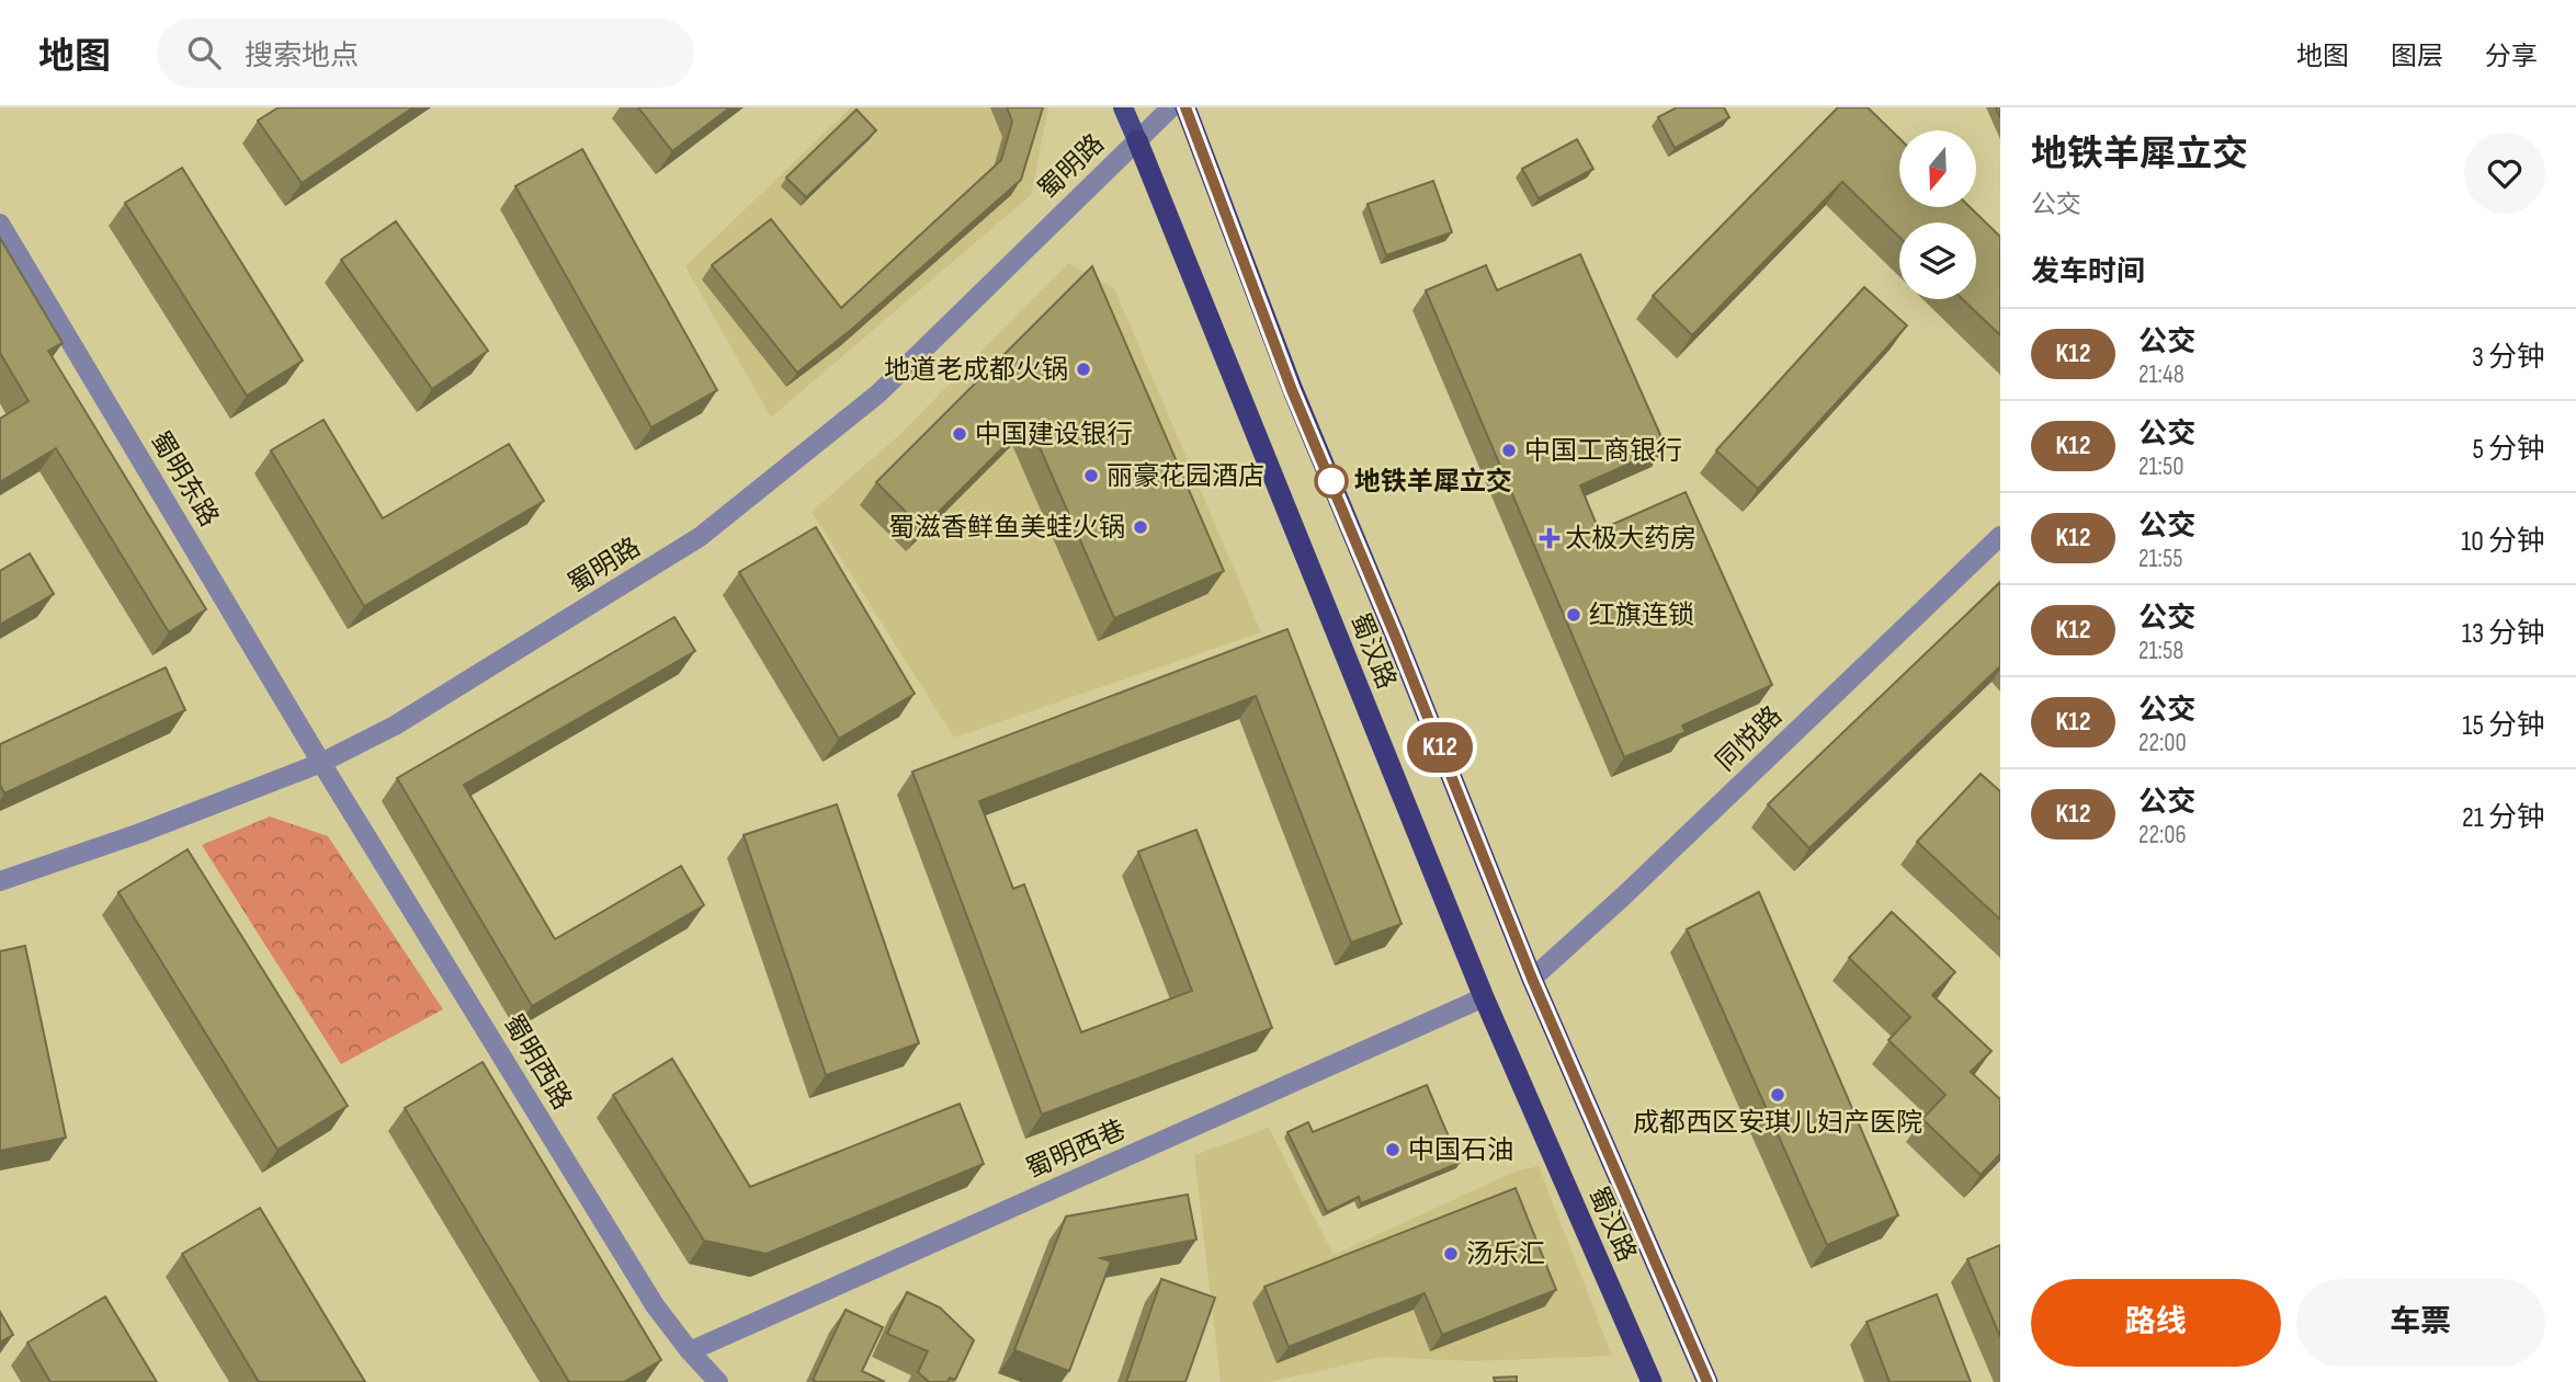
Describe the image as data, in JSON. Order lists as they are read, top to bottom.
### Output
{
  "streets": {
    "highway": ["蜀汉路"],
    "street": [
      "蜀明路",
      "蜀明东路",
      "同悦路",
      "蜀明西路",
      "蜀明西巷"
    ]
  },
  "crossings": [
    ["蜀明路", "蜀明东路"],
    ["蜀明路", "蜀汉路"],
    ["蜀明路", "蜀明西路"],
    ["蜀明东路", "蜀明西路"],
    ["蜀汉路", "同悦路"],
    ["蜀汉路", "蜀明西巷"],
    ["蜀明西路", "蜀明西巷"]
  ],
  "places": {
    "other": [
      "地道老成都火锅",
      "中国建设银行",
      "中国工商银行",
      "丽豪花园酒店",
      "地铁羊犀立交",
      "蜀滋香鲜鱼美蛙火锅",
      "红旗连锁",
      "成都西区安琪儿妇产医院",
      "中国石油",
      "汤乐汇"
    ],
    "health": ["太极大药房"]
  },
  "lines": ["bus line K12"],
  "north": "bottom",
  "page": {
    "header": "地图",
    "search": "搜索地点",
    "nav": ["地图", "图层", "分享"],
    "on_map": "K12",
    "heading": [
      ["地铁羊犀立交", "公交"],
      "发车时间"
    ],
    "list": [
      {
        "mark": "K12",
        "name": "公交",
        "note": "21:48",
        "value": "3 分钟"
      },
      {
        "mark": "K12",
        "name": "公交",
        "note": "21:50",
        "value": "5 分钟"
      },
      {
        "mark": "K12",
        "name": "公交",
        "note": "21:55",
        "value": "10 分钟"
      },
      {
        "mark": "K12",
        "name": "公交",
        "note": "21:58",
        "value": "13 分钟"
      },
      {
        "mark": "K12",
        "name": "公交",
        "note": "22:00",
        "value": "15 分钟"
      },
      {
        "mark": "K12",
        "name": "公交",
        "note": "22:06",
        "value": "21 分钟"
      }
    ],
    "buttons": ["路线", "车票"]
  }
}
